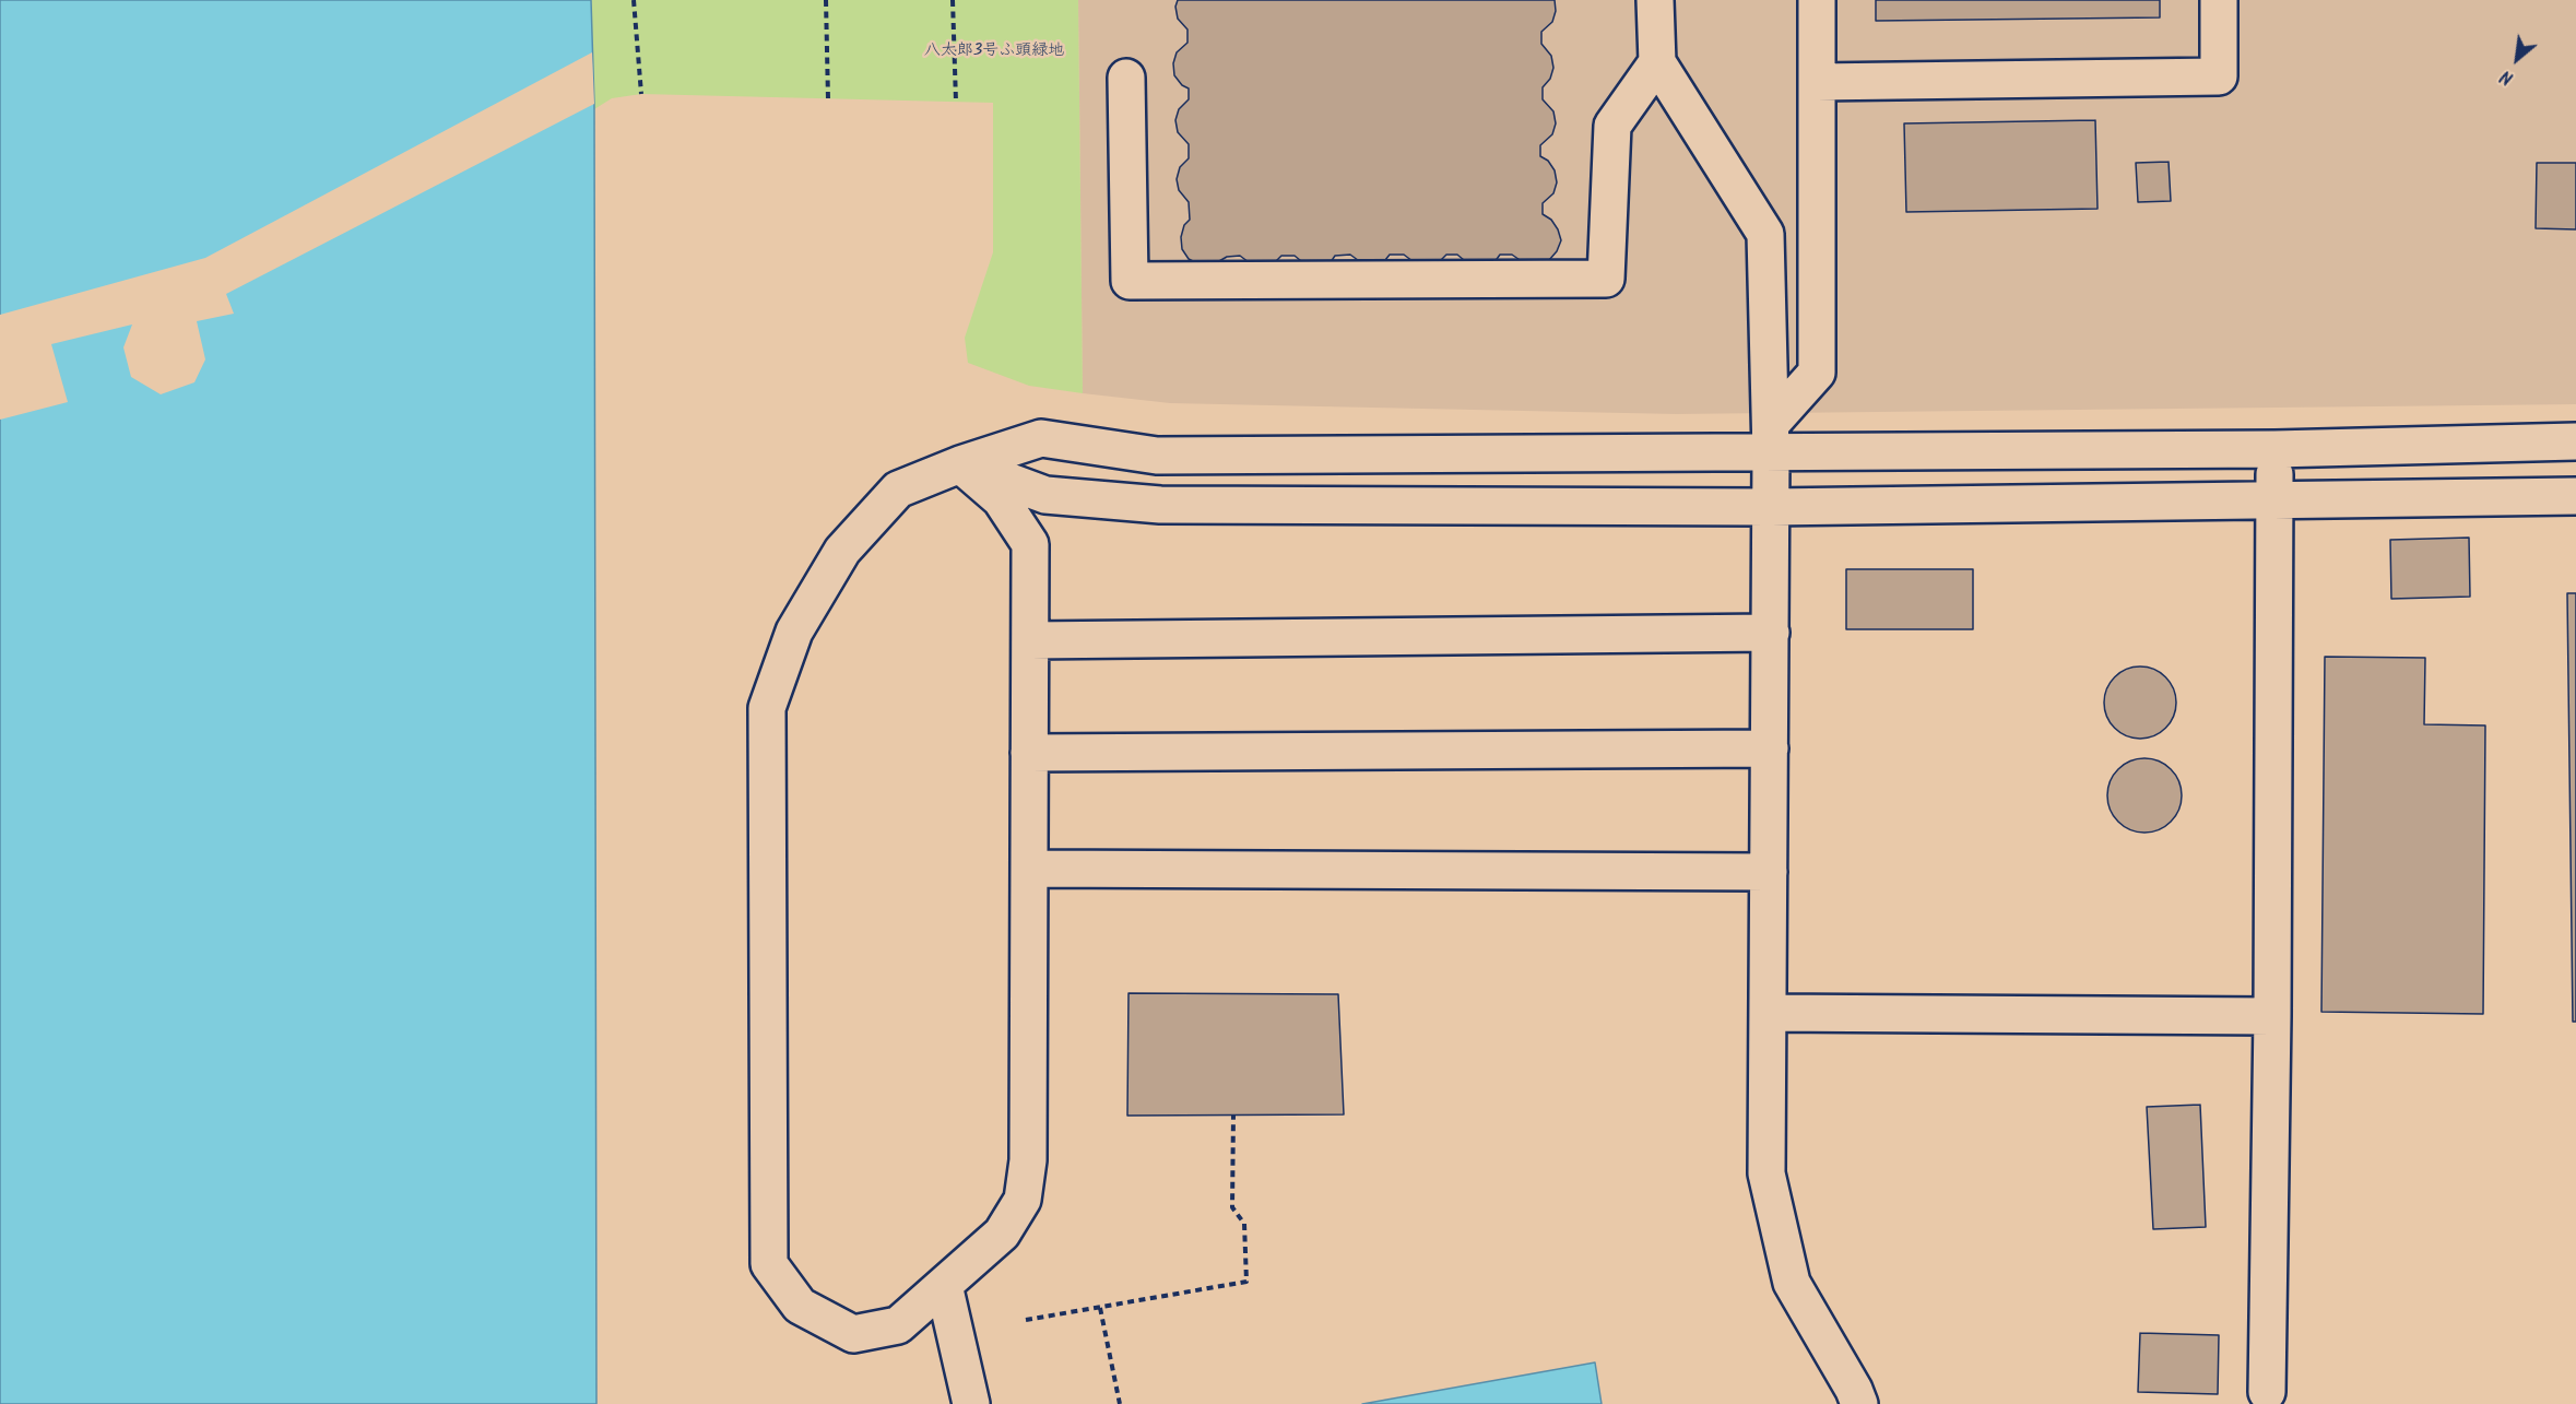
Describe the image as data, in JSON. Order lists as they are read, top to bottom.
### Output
{
  "parks": ["八太郎3号ふ頭緑地"],
  "north": "bottom left"
}
